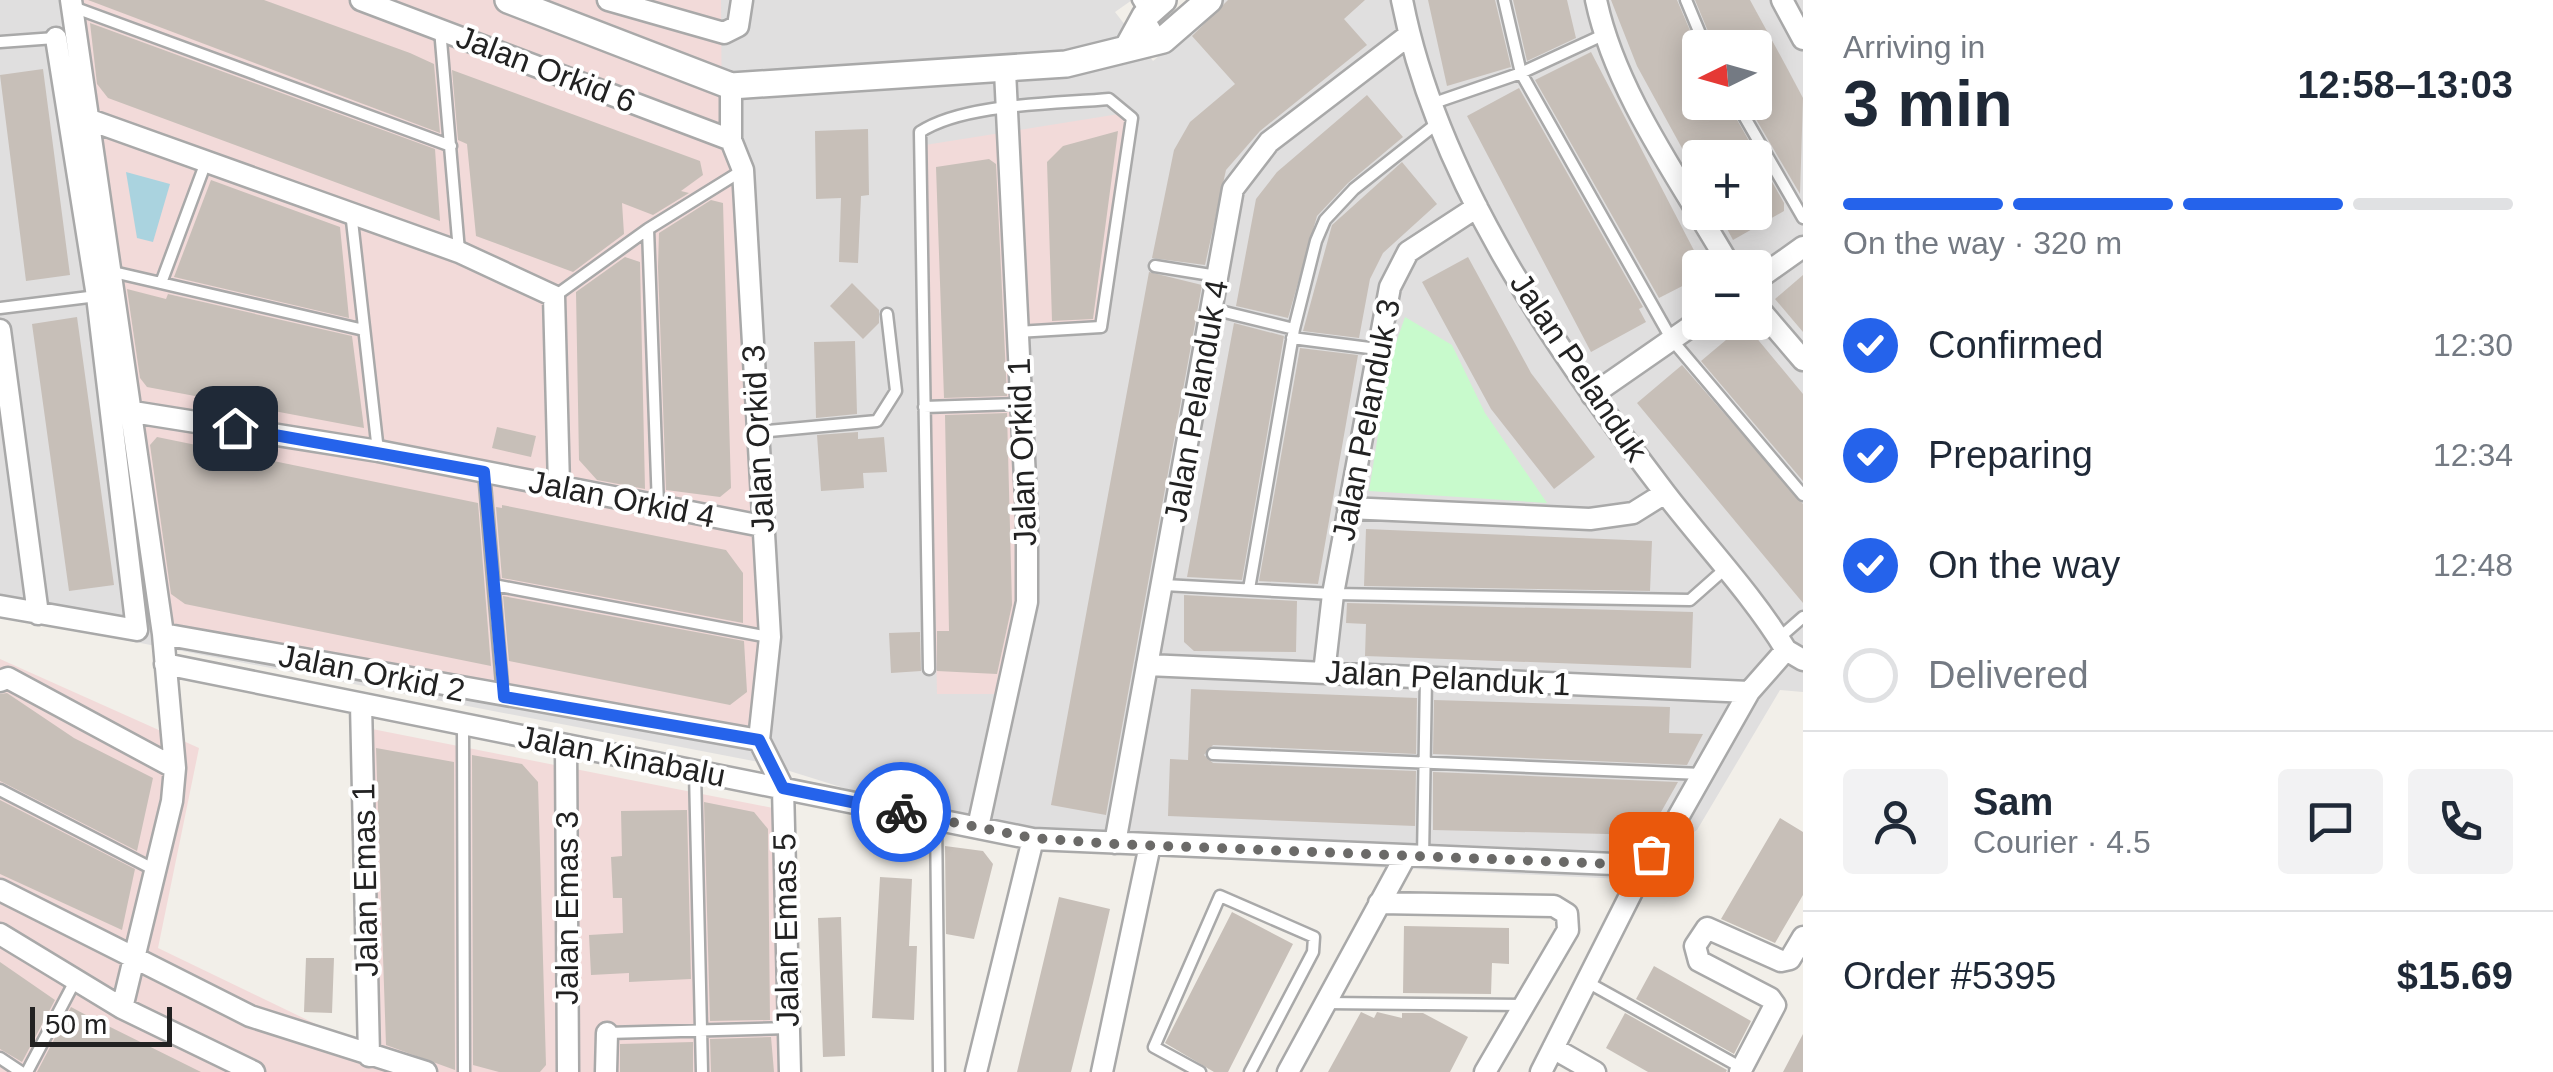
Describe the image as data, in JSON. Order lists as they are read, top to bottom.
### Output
{
  "streets": {
    "street": [
      "Jalan Orkid 6",
      "Jalan Pelanduk",
      "Jalan Pelanduk 4",
      "Jalan Pelanduk 3",
      "Jalan Orkid 3",
      "Jalan Orkid 1",
      "Jalan Orkid 4",
      "Jalan Orkid 2",
      "Jalan Pelanduk 1",
      "Jalan Kinabalu",
      "Jalan Emas 1",
      "Jalan Emas 3",
      "Jalan Emas 5"
    ]
  },
  "crossings": [
    ["Jalan Orkid 6", "Jalan Orkid 3"],
    ["Jalan Pelanduk", "Jalan Pelanduk 4"],
    ["Jalan Pelanduk", "Jalan Pelanduk 3"],
    ["Jalan Pelanduk 4", "Jalan Pelanduk 1"],
    ["Jalan Pelanduk 4", "Jalan Kinabalu"],
    ["Jalan Pelanduk 3", "Jalan Pelanduk 1"],
    ["Jalan Orkid 3", "Jalan Orkid 4"],
    ["Jalan Orkid 3", "Jalan Orkid 2"],
    ["Jalan Orkid 1", "Jalan Kinabalu"],
    ["Jalan Kinabalu", "Jalan Emas 1"],
    ["Jalan Kinabalu", "Jalan Emas 3"],
    ["Jalan Kinabalu", "Jalan Emas 5"]
  ],
  "scale_bar": "50 m",
  "north": "left",
  "page": {
    "heading": ["3 min", "Arriving in", "12:58–13:03"],
    "panel": [
      "Sam",
      "Courier · 4.5",
      "Order #5395",
      "$15.69"
    ],
    "map_buttons": ["+", "−"],
    "bar": "On the way · 320 m",
    "list": [
      ["Confirmed", "12:30"],
      ["Preparing", "12:34"],
      ["On the way", "12:48"],
      "Delivered"
    ],
    "scale": "50 m"
  }
}
